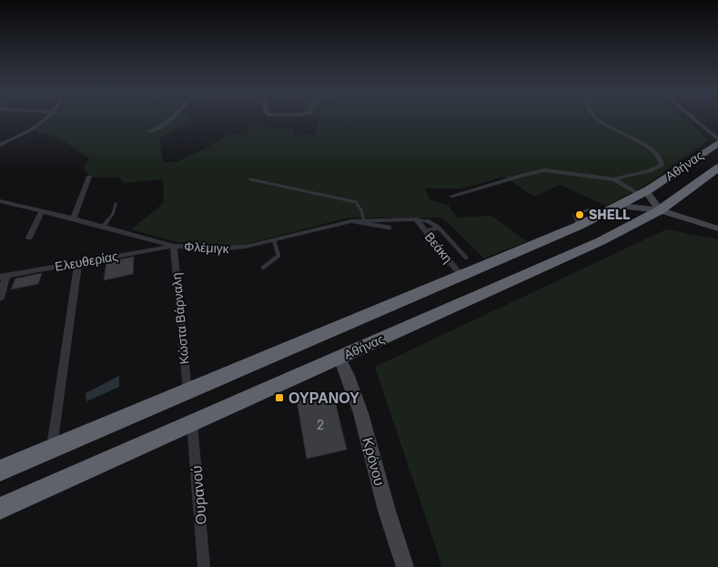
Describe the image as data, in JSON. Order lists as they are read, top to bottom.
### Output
{
  "streets": {
    "highway": ["Αθήνας"],
    "street": [
      "Φλέμιγκ",
      "Βεάκη",
      "Ελευθερίας",
      "Κώστα Βάρναλη",
      "Κρόνου",
      "Ουρανού"
    ]
  },
  "crossings": [
    ["Αθήνας", "Βεάκη"],
    ["Αθήνας", "Κώστα Βάρναλη"],
    ["Αθήνας", "Κρόνου"],
    ["Αθήνας", "Ουρανού"],
    ["Φλέμιγκ", "Βεάκη"],
    ["Φλέμιγκ", "Ελευθερίας"],
    ["Φλέμιγκ", "Κώστα Βάρναλη"],
    ["Ελευθερίας", "Κώστα Βάρναλη"]
  ],
  "places": {
    "other": ["SHELL"],
    "transit": ["ΟΥΡΑΝΟΥ"]
  },
  "house_numbers": ["2"]
}
